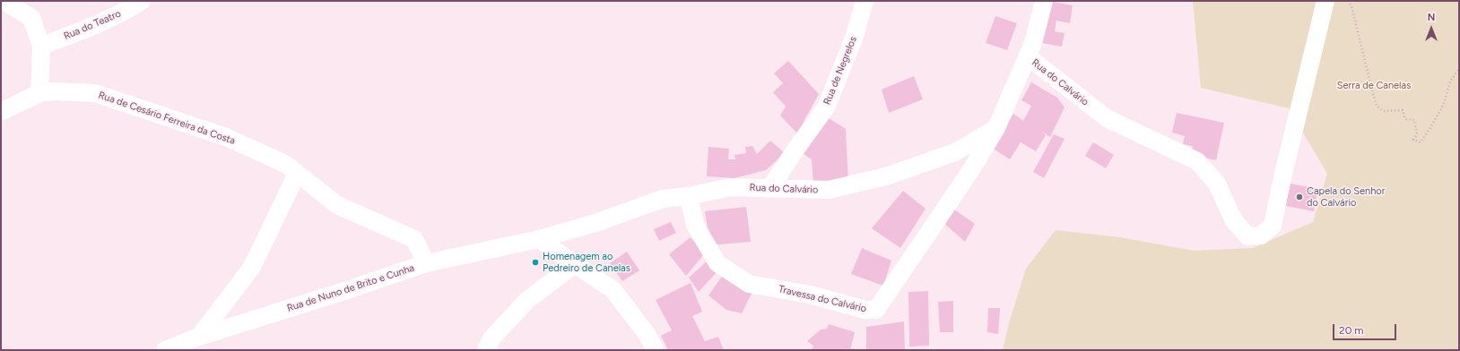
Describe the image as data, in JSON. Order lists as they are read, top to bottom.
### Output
{
  "streets": {
    "street": [
      "Rua do Teatro",
      "Rua de Negrelos",
      "Rua do Calvário",
      "Rua de Cesário Ferreira da Costa",
      "Rua de Nuno de Brito e Cunha",
      "Travessa do Calvário"
    ]
  },
  "crossings": [
    ["Rua de Negrelos", "Rua do Calvário"],
    ["Rua do Calvário", "Rua de Nuno de Brito e Cunha"],
    ["Rua do Calvário", "Travessa do Calvário"],
    ["Rua de Cesário Ferreira da Costa", "Rua de Nuno de Brito e Cunha"]
  ],
  "parks": ["Serra de Canelas"],
  "places": ["Capela do Senhor do Calvário", "Homenagem ao Pedreiro de Canelas"],
  "scale_bar": "20 m",
  "north": "top"
}
